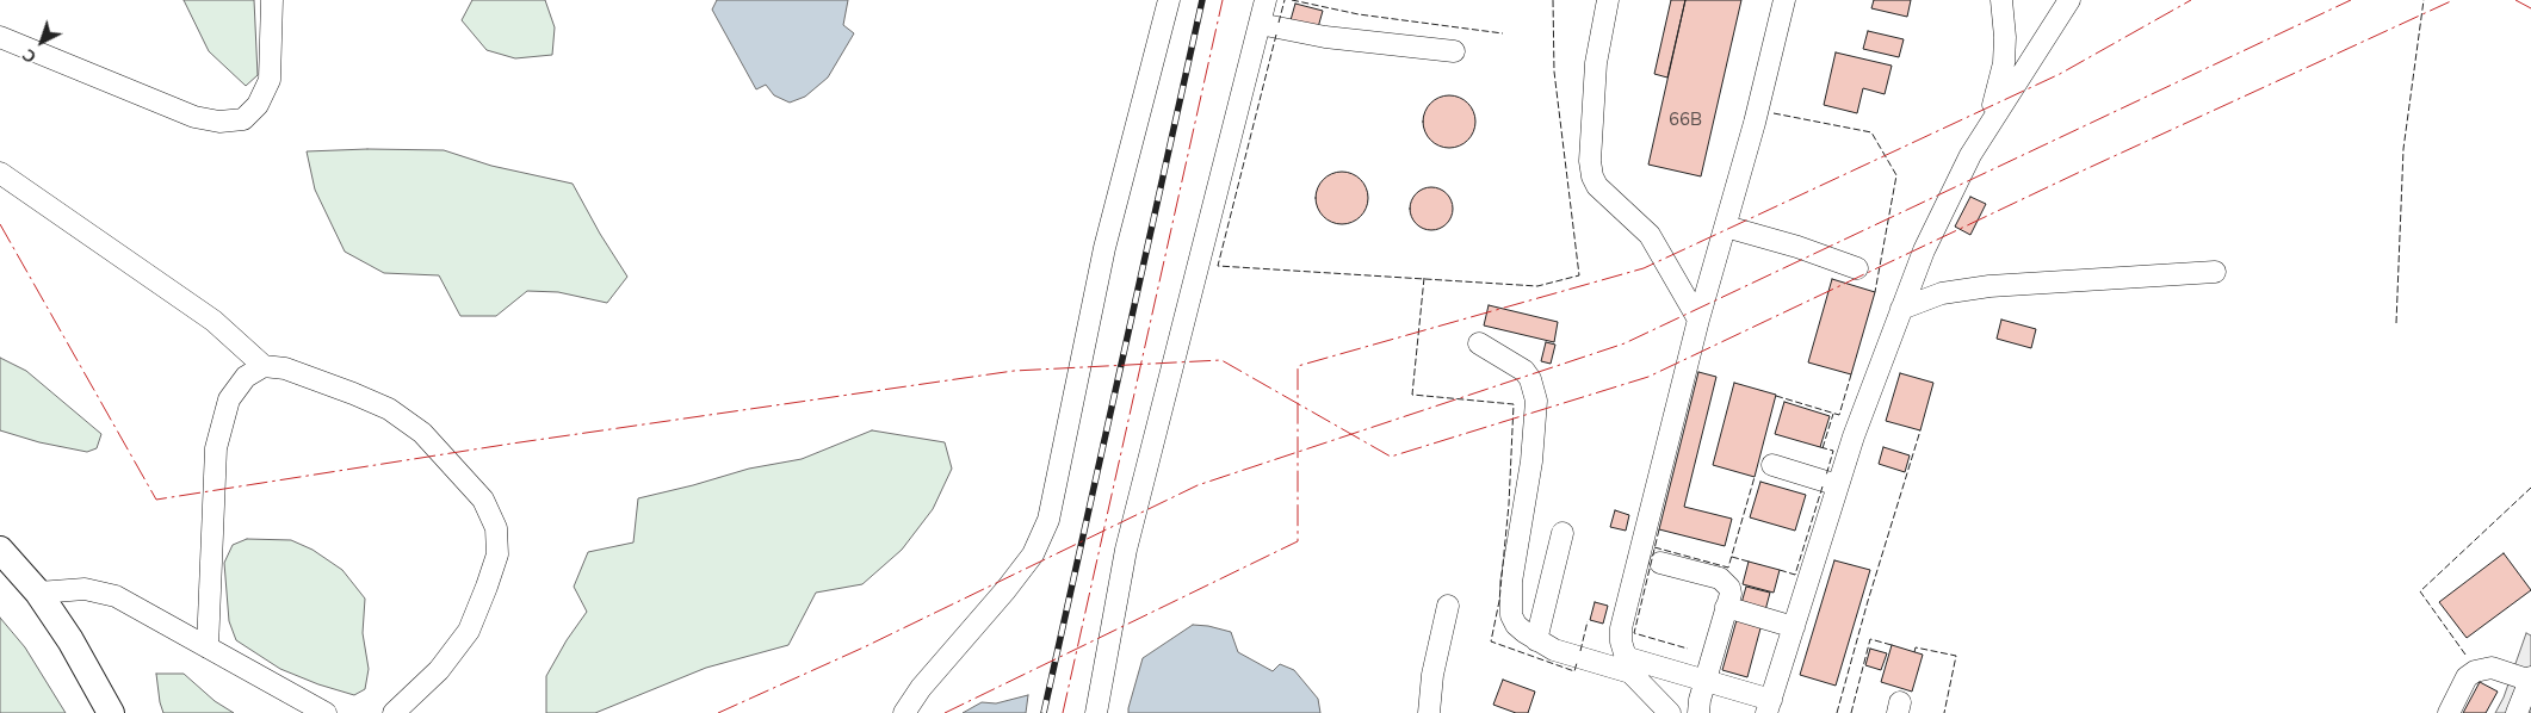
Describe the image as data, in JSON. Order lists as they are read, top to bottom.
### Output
{
  "house_numbers": ["66В"],
  "north": "bottom left"
}
